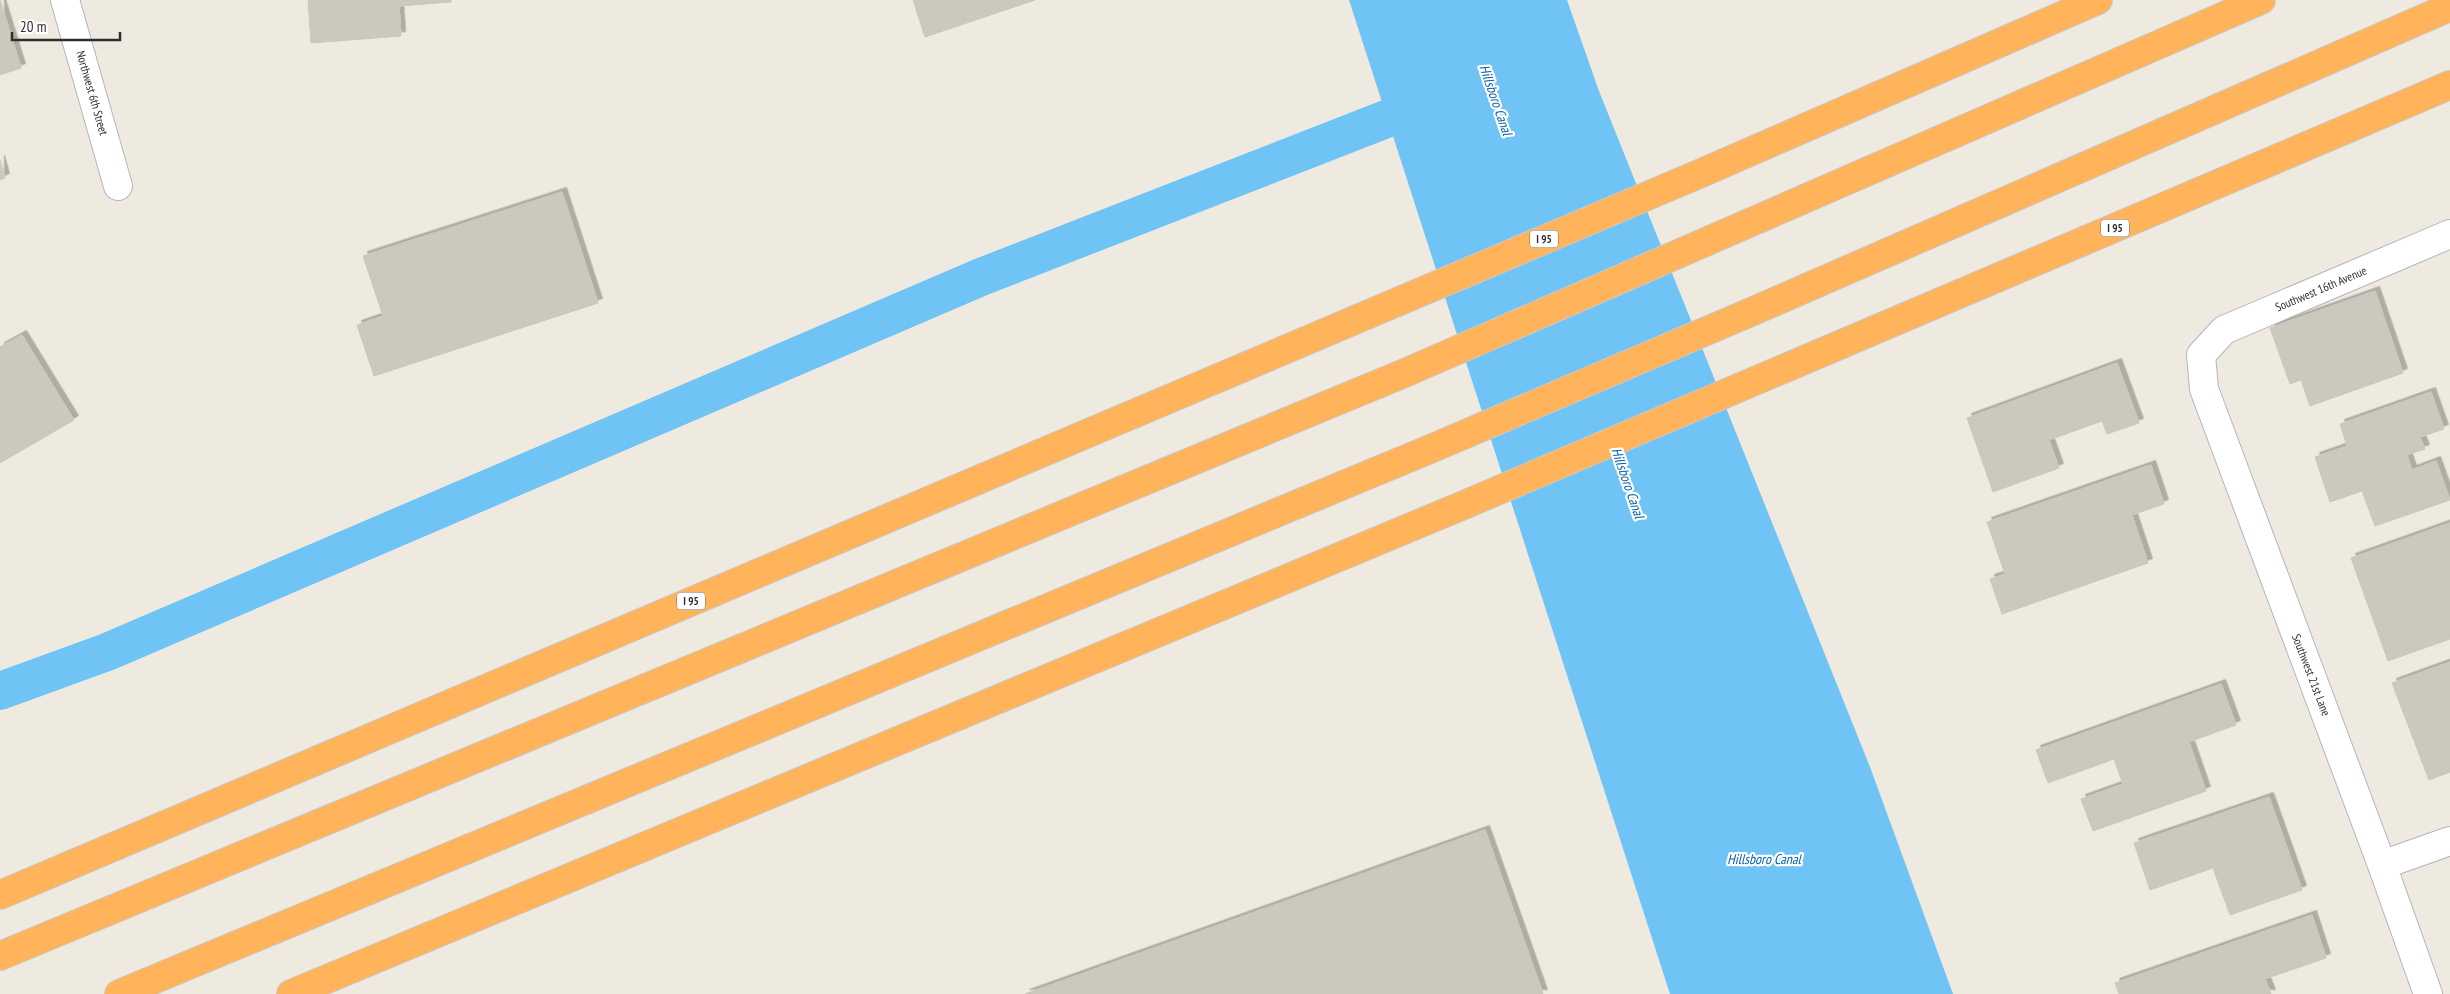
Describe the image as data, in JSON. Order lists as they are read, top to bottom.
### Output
{
  "streets": {
    "highway": ["I 95"],
    "street": ["Northwest 6th Street", "Southwest 16th Avenue", "Southwest 21st Lane"]
  },
  "crossings": [
    ["Southwest 16th Avenue", "Southwest 21st Lane"]
  ],
  "water": ["Hillsboro Canal"],
  "scale_bar": "20 m"
}
